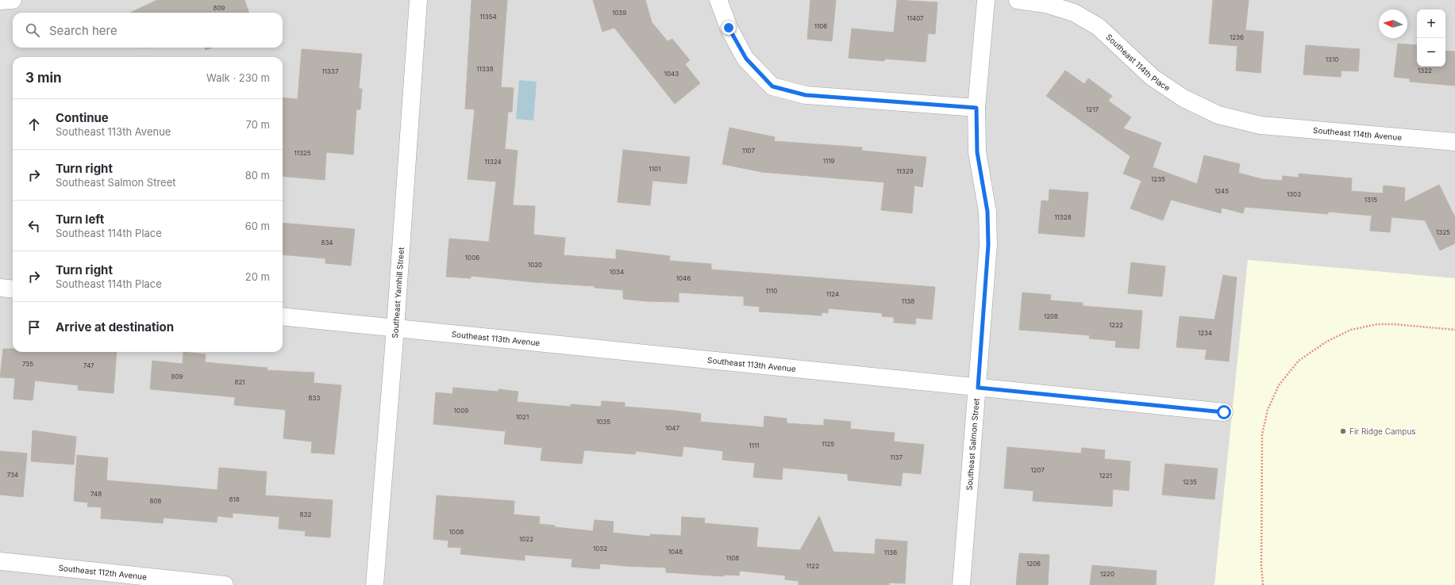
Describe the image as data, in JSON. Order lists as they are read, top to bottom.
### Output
{
  "streets": {
    "street": [
      "Southeast 114th Place",
      "Southeast 114th Avenue",
      "Southeast Yamhill Street",
      "Southeast 113th Avenue",
      "Southeast Salmon Street",
      "Southeast 112th Avenue"
    ]
  },
  "crossings": [
    ["Southeast 114th Place", "Southeast 114th Avenue"],
    ["Southeast Yamhill Street", "Southeast 113th Avenue"],
    ["Southeast 113th Avenue", "Southeast Salmon Street"]
  ],
  "places": ["Fir Ridge Campus"],
  "house_numbers": [
    "809",
    "1039",
    "11354",
    "11407",
    "1106",
    "1236",
    "1310",
    "11338",
    "1322",
    "11337",
    "1043",
    "1217",
    "1107",
    "11325",
    "1119",
    "11324",
    "1101",
    "11329",
    "1235",
    "1245",
    "1303",
    "1315",
    "11328",
    "1325",
    "834",
    "1006",
    "1020",
    "1034",
    "1046",
    "1110",
    "1124",
    "1138",
    "1208",
    "1222",
    "1234",
    "735",
    "747",
    "809",
    "821",
    "833",
    "1009",
    "1021",
    "1035",
    "1047",
    "1125",
    "1111",
    "1137",
    "1207",
    "734",
    "1221",
    "1235",
    "748",
    "818",
    "806",
    "832",
    "1008",
    "1022",
    "1032",
    "1048",
    "1136",
    "1108",
    "1206",
    "1122",
    "1220"
  ],
  "north": "left",
  "page": {
    "map_buttons": ["+", "−"],
    "search": "Search here",
    "heading": ["3 min", "Walk · 230 m"],
    "list": [
      ["Continue", "Southeast 113th Avenue", "70 m"],
      ["Turn right", "Southeast Salmon Street", "80 m"],
      ["Turn left", "Southeast 114th Place", "60 m"],
      ["Turn right", "Southeast 114th Place", "20 m"],
      "Arrive at destination"
    ]
  }
}
